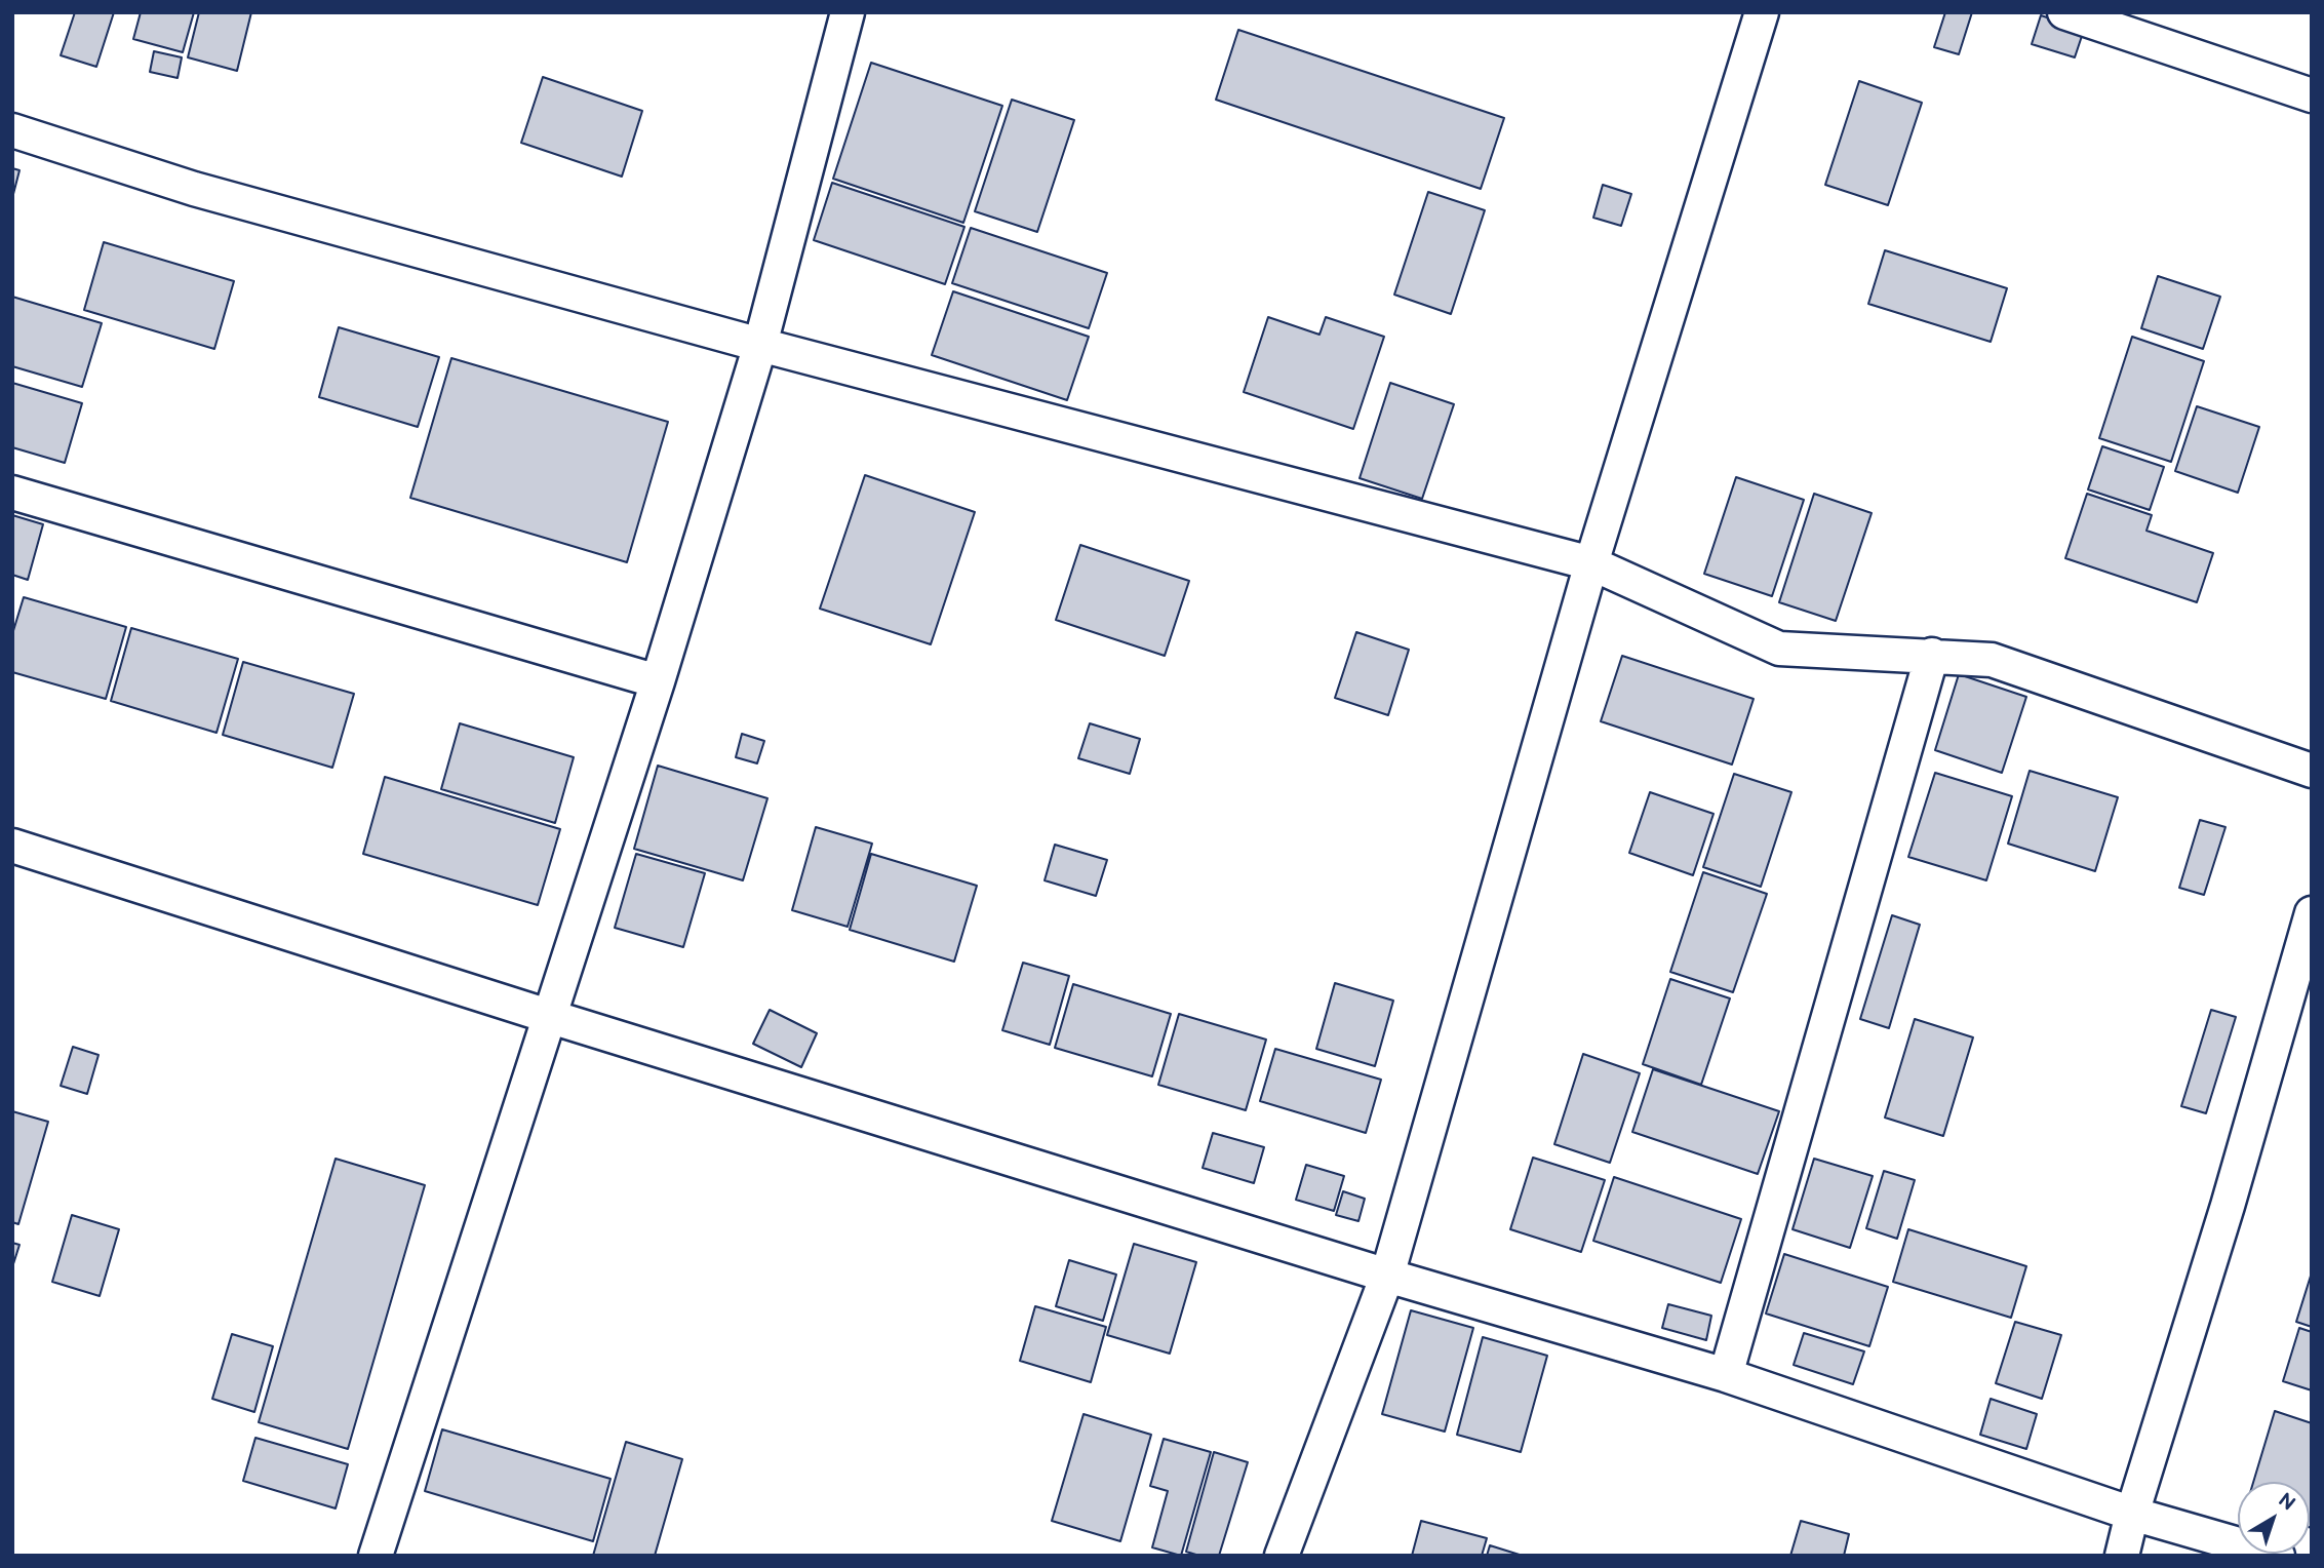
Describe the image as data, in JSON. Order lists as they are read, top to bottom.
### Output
{
  "north": "top right"
}
